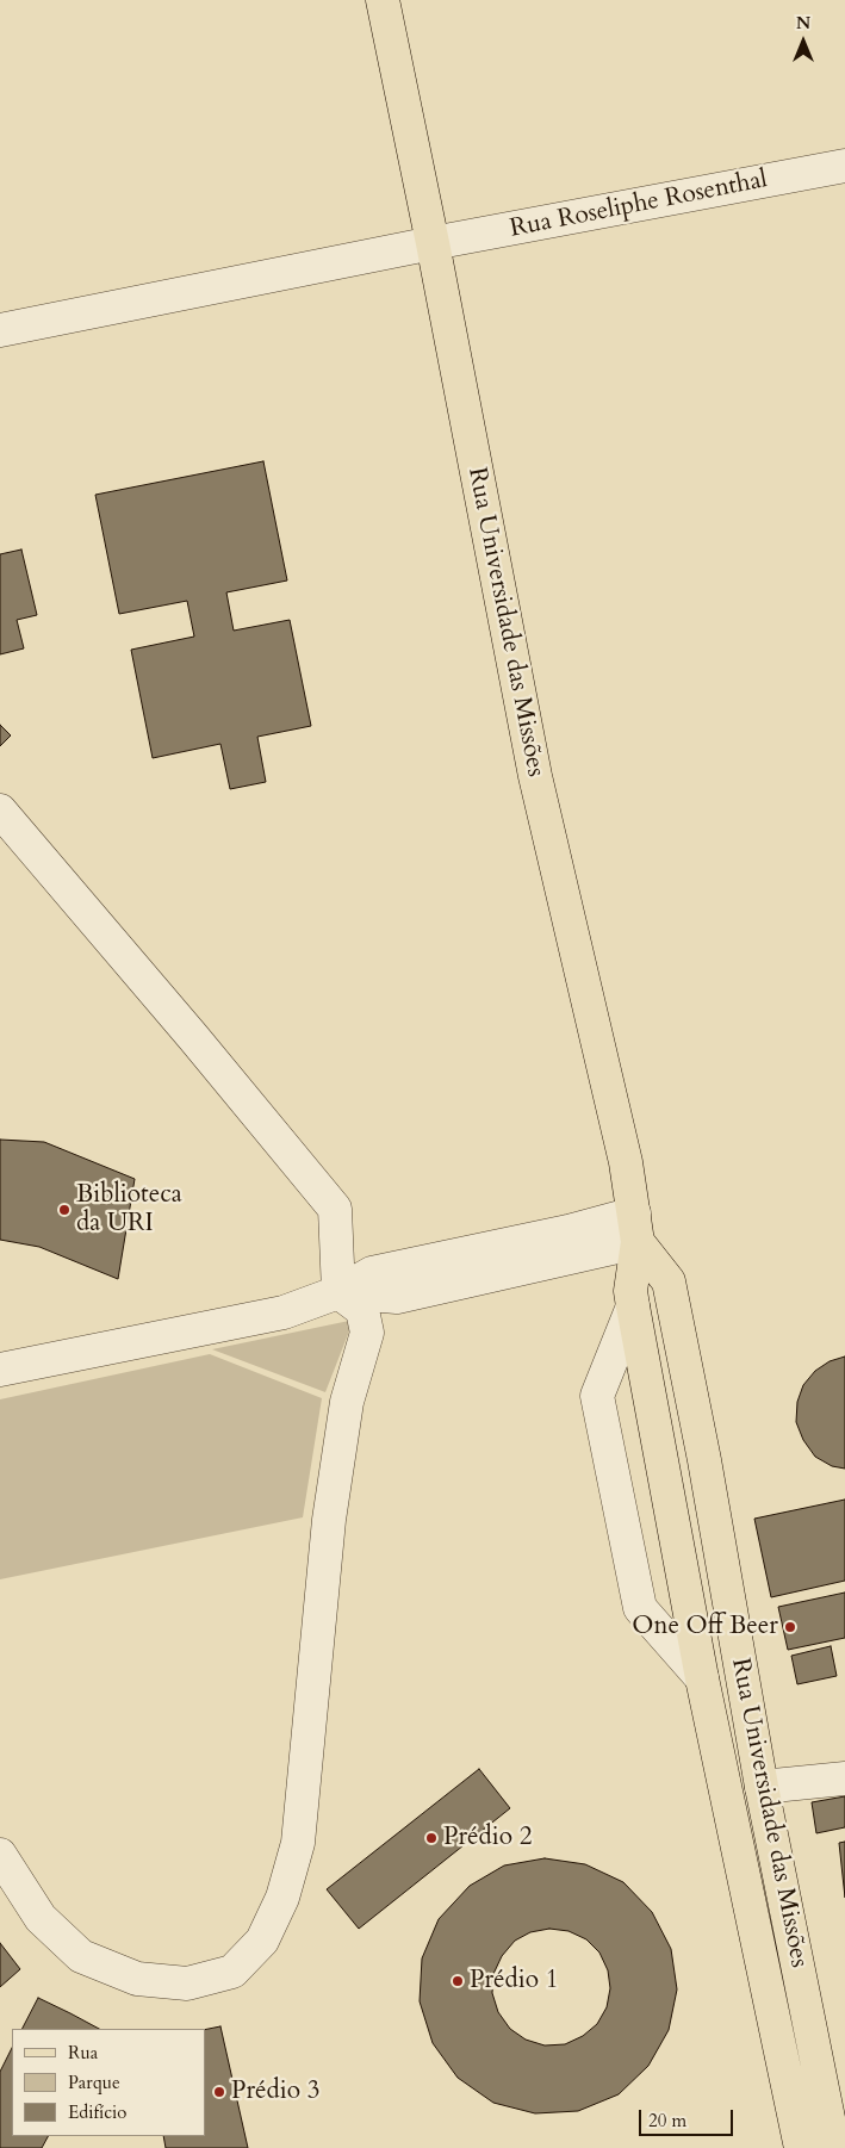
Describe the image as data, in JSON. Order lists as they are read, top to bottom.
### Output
{
  "streets": {
    "main road": ["Rua Universidade das Missões"],
    "street": ["Rua Roseliphe Rosenthal"]
  },
  "crossings": [
    ["Rua Roseliphe Rosenthal", "Rua Universidade das Missões"]
  ],
  "places": [
    "Biblioteca da URI",
    "One Off Beer",
    "Prédio 2",
    "Prédio 1",
    "Prédio 3"
  ],
  "legend": ["Rua", "Parque", "Edifício"],
  "scale_bar": "20 m",
  "north": "top"
}
